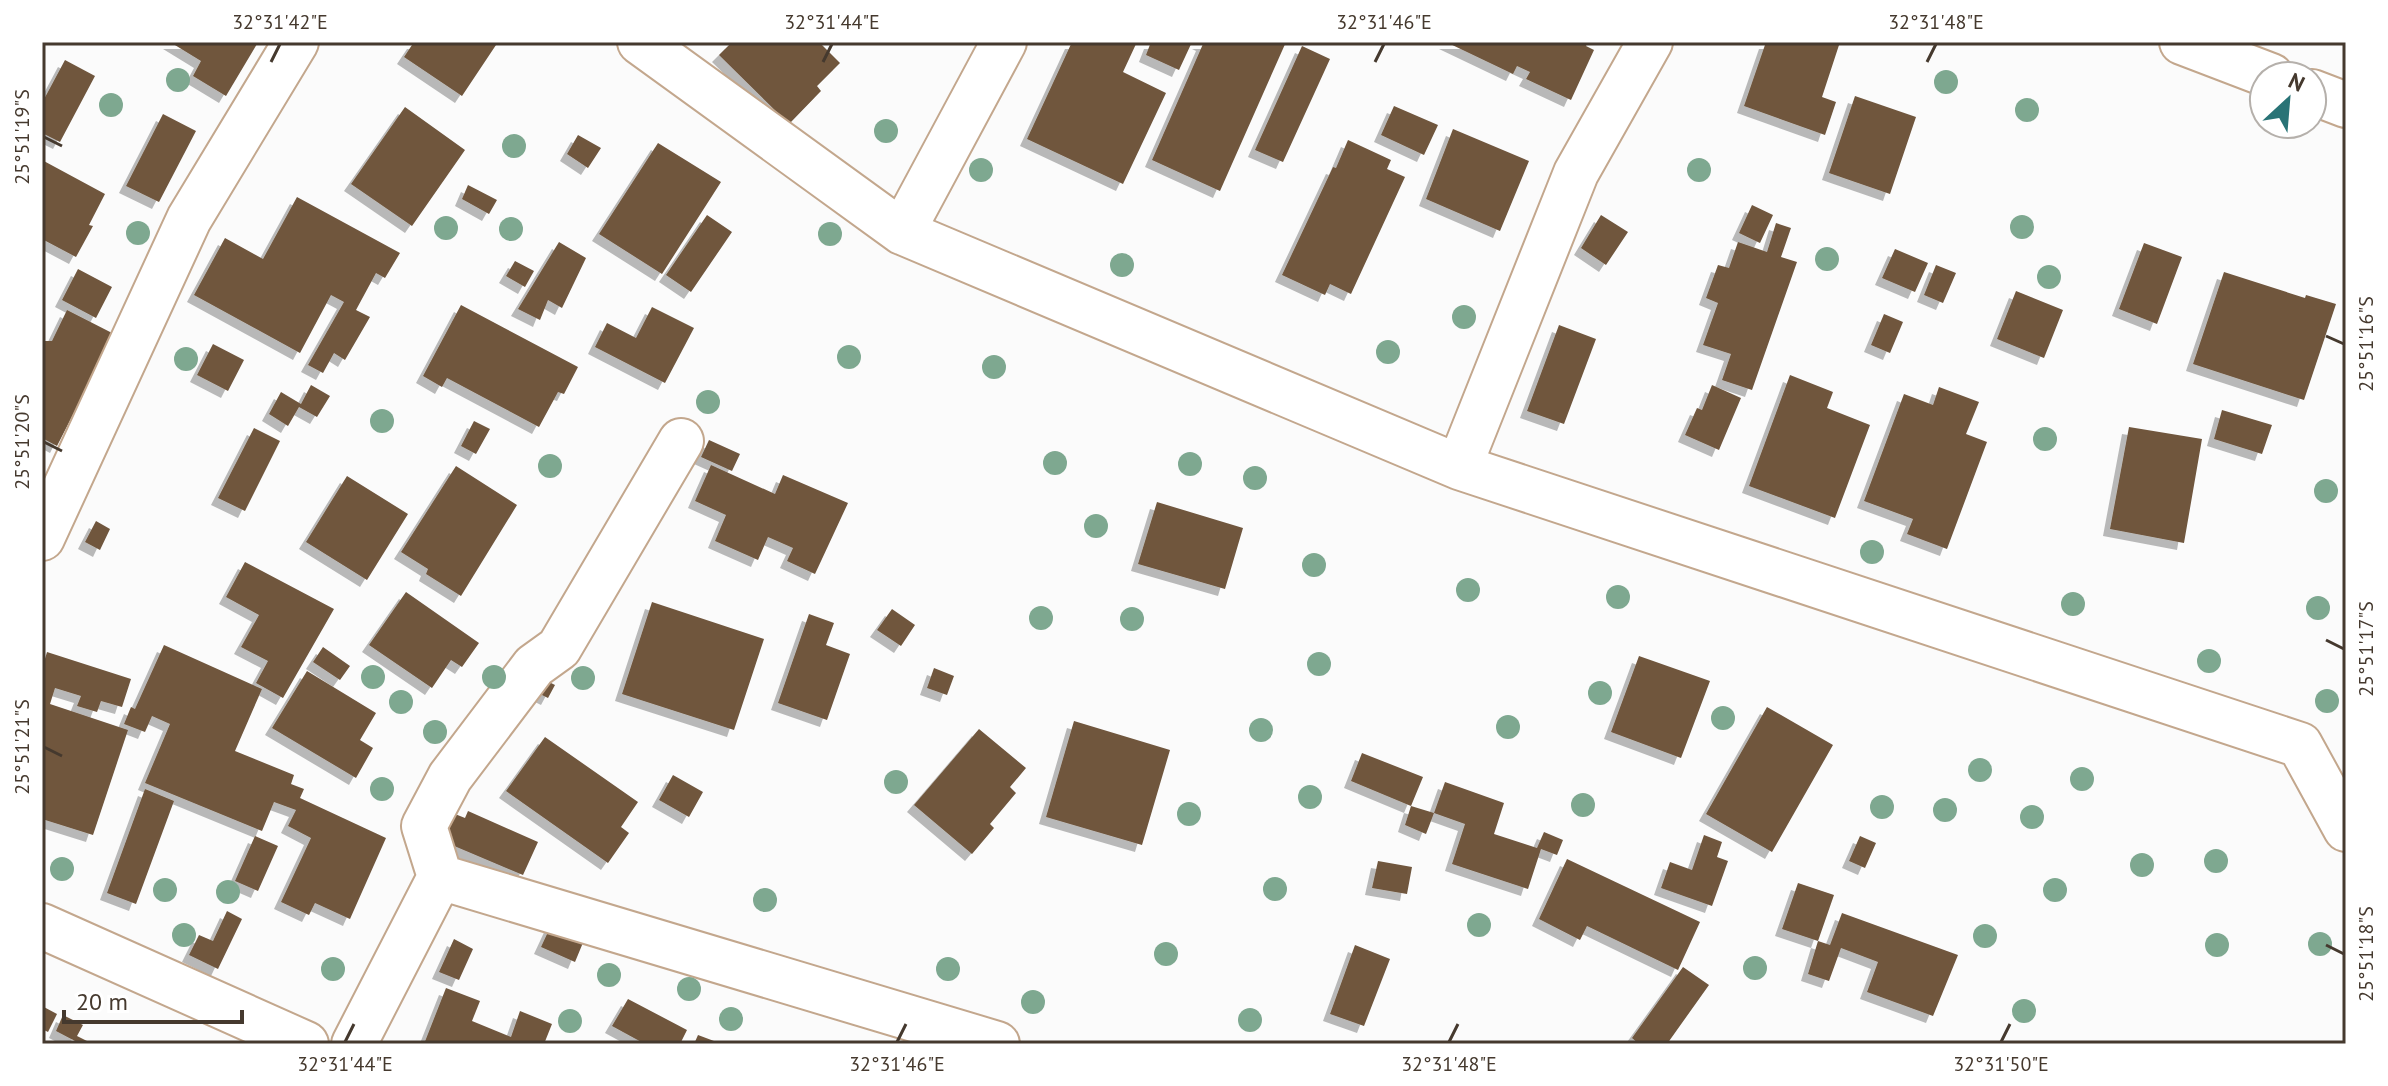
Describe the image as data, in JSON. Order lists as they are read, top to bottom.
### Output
{
  "scale_bar": "20 m",
  "north": "top right",
  "coordinates": [
    "32°31'42\"E",
    "32°31'44\"E",
    "32°31'46\"E",
    "32°31'48\"E",
    "25°51'19\"S",
    "25°51'16\"S",
    "25°51'20\"S",
    "25°51'17\"S",
    "25°51'21\"S",
    "25°51'18\"S",
    "32°31'50\"E"
  ]
}
